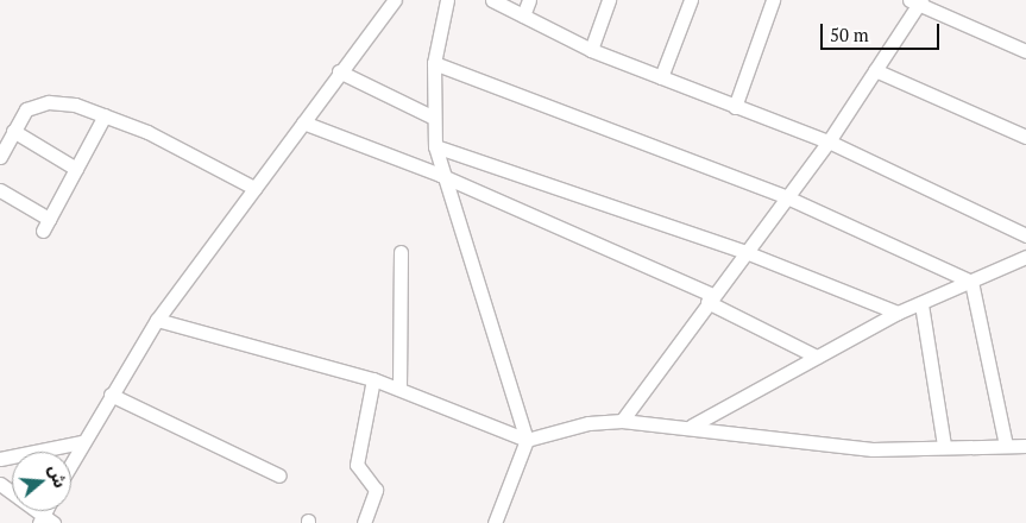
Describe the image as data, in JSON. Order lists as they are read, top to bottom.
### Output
{
  "scale_bar": "50 m",
  "north": "right"
}
